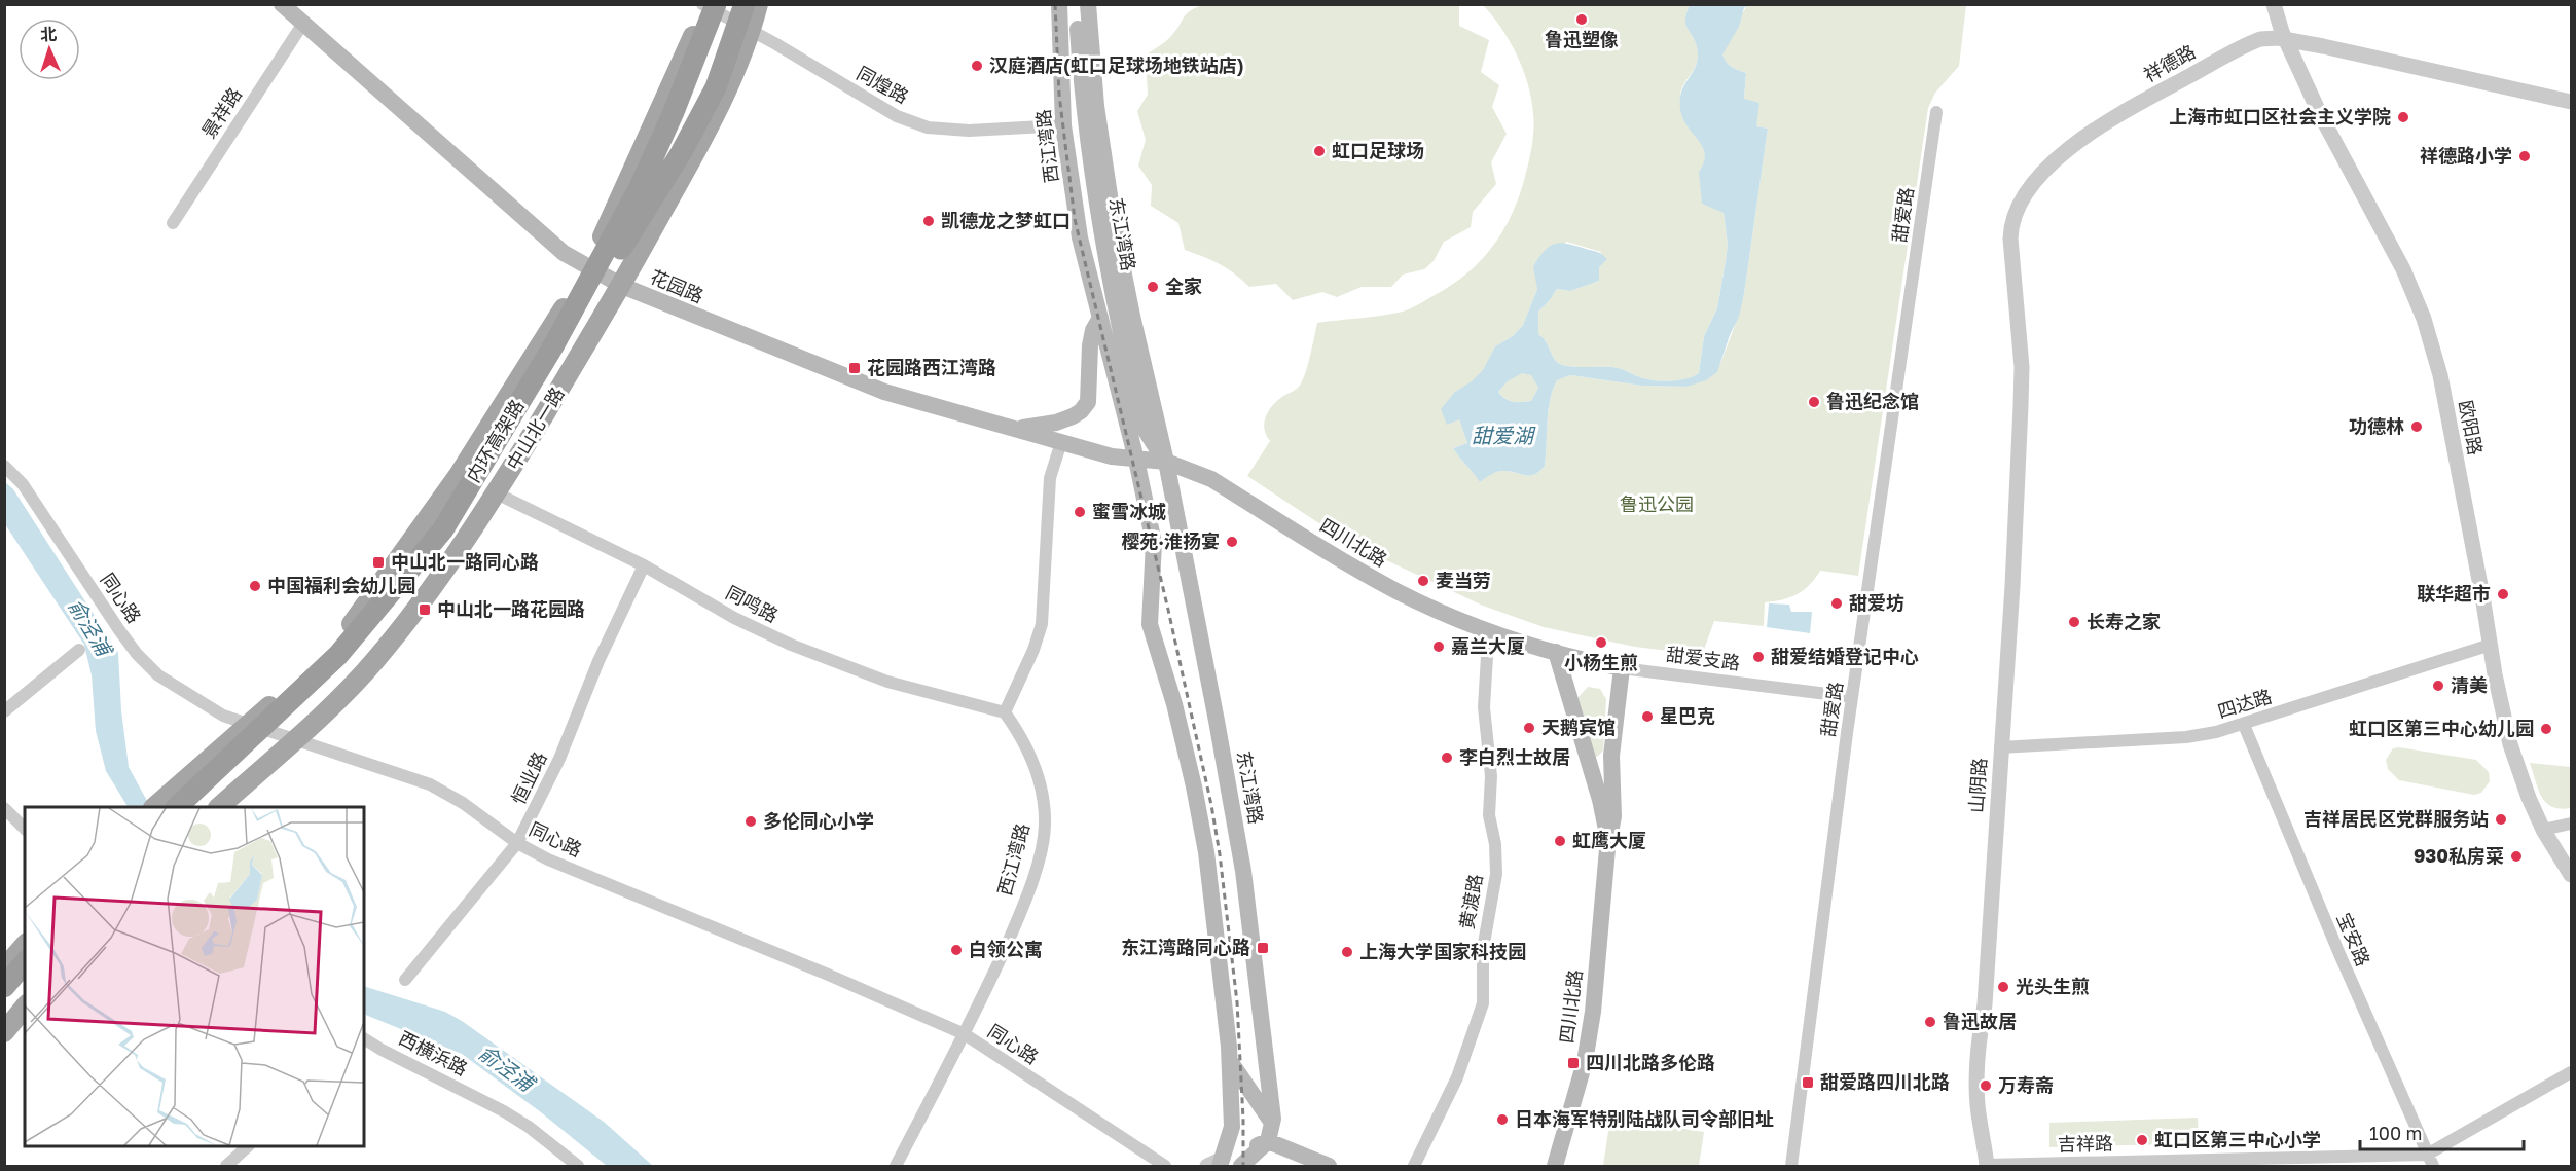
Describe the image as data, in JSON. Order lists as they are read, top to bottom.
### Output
{
  "streets": {
    "highway": ["内环高架路"],
    "main road": [
      "西江湾路",
      "东江湾路",
      "花园路",
      "中山北一路",
      "四川北路"
    ],
    "street": [
      "祥德路",
      "同煌路",
      "景祥路",
      "甜爱路",
      "欧阳路",
      "同心路",
      "同鸣路",
      "甜爱支路",
      "四达路",
      "恒业路",
      "山阴路",
      "黄渡路",
      "宝安路",
      "西横浜路",
      "吉祥路"
    ]
  },
  "crossings": [
    ["祥德路", "欧阳路"],
    ["祥德路", "山阴路"],
    ["同煌路", "西江湾路"],
    ["同煌路", "中山北一路"],
    ["同煌路", "内环高架路"],
    ["景祥路", "花园路"],
    ["西江湾路", "花园路"],
    ["西江湾路", "四川北路"],
    ["西江湾路", "同心路"],
    ["西江湾路", "同鸣路"],
    ["甜爱路", "甜爱支路"],
    ["东江湾路", "四川北路"],
    ["花园路", "中山北一路"],
    ["花园路", "四川北路"],
    ["欧阳路", "四达路"],
    ["中山北一路", "同心路"],
    ["中山北一路", "同鸣路"],
    ["四川北路", "甜爱支路"],
    ["四川北路", "黄渡路"],
    ["同心路", "恒业路"],
    ["同鸣路", "恒业路"],
    ["四达路", "山阴路"],
    ["四达路", "宝安路"],
    ["山阴路", "吉祥路"],
    ["宝安路", "吉祥路"]
  ],
  "water": ["甜爱湖", "俞泾浦"],
  "parks": ["鲁迅公园"],
  "places": {
    "other": [
      "鲁迅塑像",
      "汉庭酒店(虹口足球场地铁站店)",
      "上海市虹口区社会主义学院",
      "虹口足球场",
      "祥德路小学",
      "凯德龙之梦虹口",
      "全家",
      "鲁迅纪念馆",
      "功德林",
      "蜜雪冰城",
      "樱苑·淮扬宴",
      "麦当劳",
      "中国福利会幼儿园",
      "联华超市",
      "甜爱坊",
      "长寿之家",
      "小杨生煎",
      "嘉兰大厦",
      "甜爱结婚登记中心",
      "清美",
      "星巴克",
      "天鹅宾馆",
      "虹口区第三中心幼儿园",
      "李白烈士故居",
      "吉祥居民区党群服务站",
      "多伦同心小学",
      "虹鹰大厦",
      "930私房菜",
      "白领公寓",
      "上海大学国家科技园",
      "光头生煎",
      "鲁迅故居",
      "万寿斋",
      "日本海军特别陆战队司令部旧址",
      "虹口区第三中心小学"
    ],
    "transit": [
      "花园路西江湾路",
      "中山北一路同心路",
      "中山北一路花园路",
      "东江湾路同心路",
      "四川北路多伦路",
      "甜爱路四川北路"
    ]
  },
  "scale_bar": "100 m",
  "north": "top"
}
